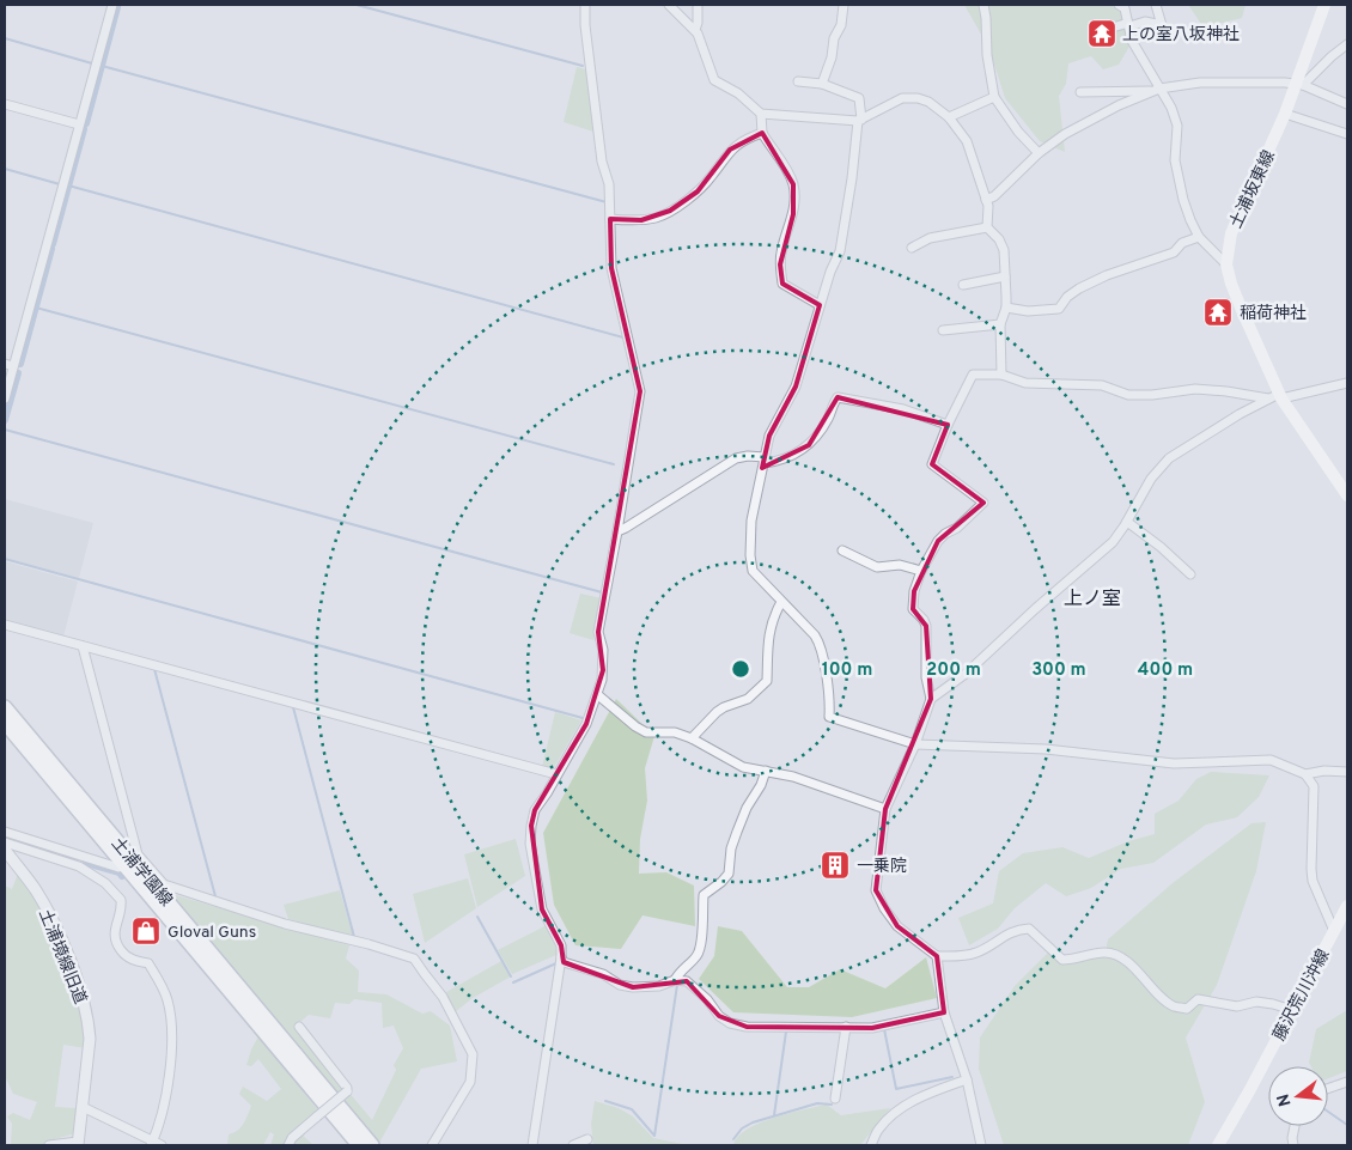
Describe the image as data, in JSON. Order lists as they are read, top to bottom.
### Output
{
  "streets": {
    "main road": ["土浦坂東線", "土浦学園線", "藤沢荒川沖線"],
    "street": ["土浦境線旧道"]
  },
  "districts": ["上ノ室"],
  "places": {
    "temple": ["上の室八坂神社", "稲荷神社"],
    "building": ["一乗院"],
    "shop": ["Gloval Guns"]
  },
  "north": "left",
  "rings": [
    "100 m",
    "200 m",
    "300 m",
    "400 m"
  ]
}
